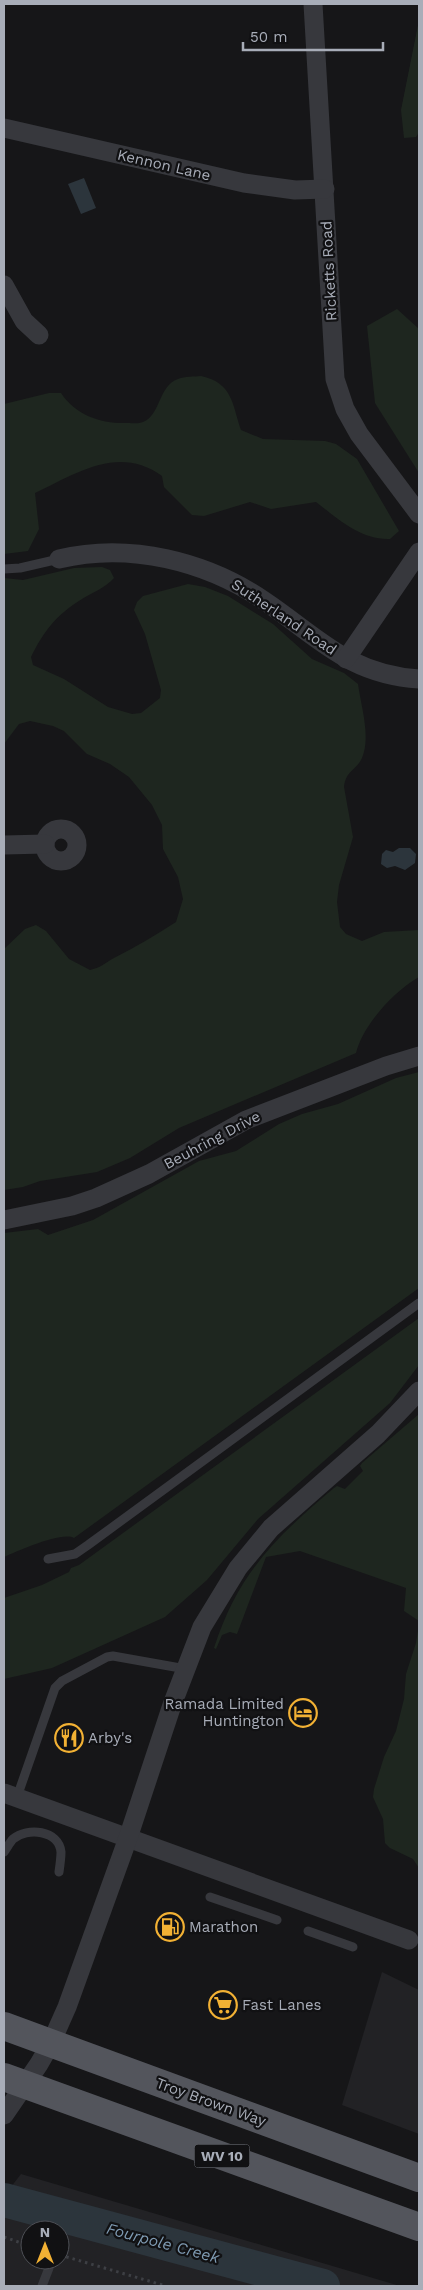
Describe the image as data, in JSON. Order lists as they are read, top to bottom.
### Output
{
  "streets": {
    "main road": ["Troy Brown Way", "WV 10"],
    "street": [
      "Kennon Lane",
      "Ricketts Road",
      "Sutherland Road",
      "Beuhring Drive"
    ]
  },
  "crossings": [
    ["Kennon Lane", "Ricketts Road"]
  ],
  "water": ["Fourpole Creek"],
  "places": {
    "hotel": ["Ramada Limited Huntington"],
    "restaurant": ["Arby's"],
    "fuel station": ["Marathon"],
    "supermarket": ["Fast Lanes"]
  },
  "scale_bar": "50 m",
  "north": "top"
}
